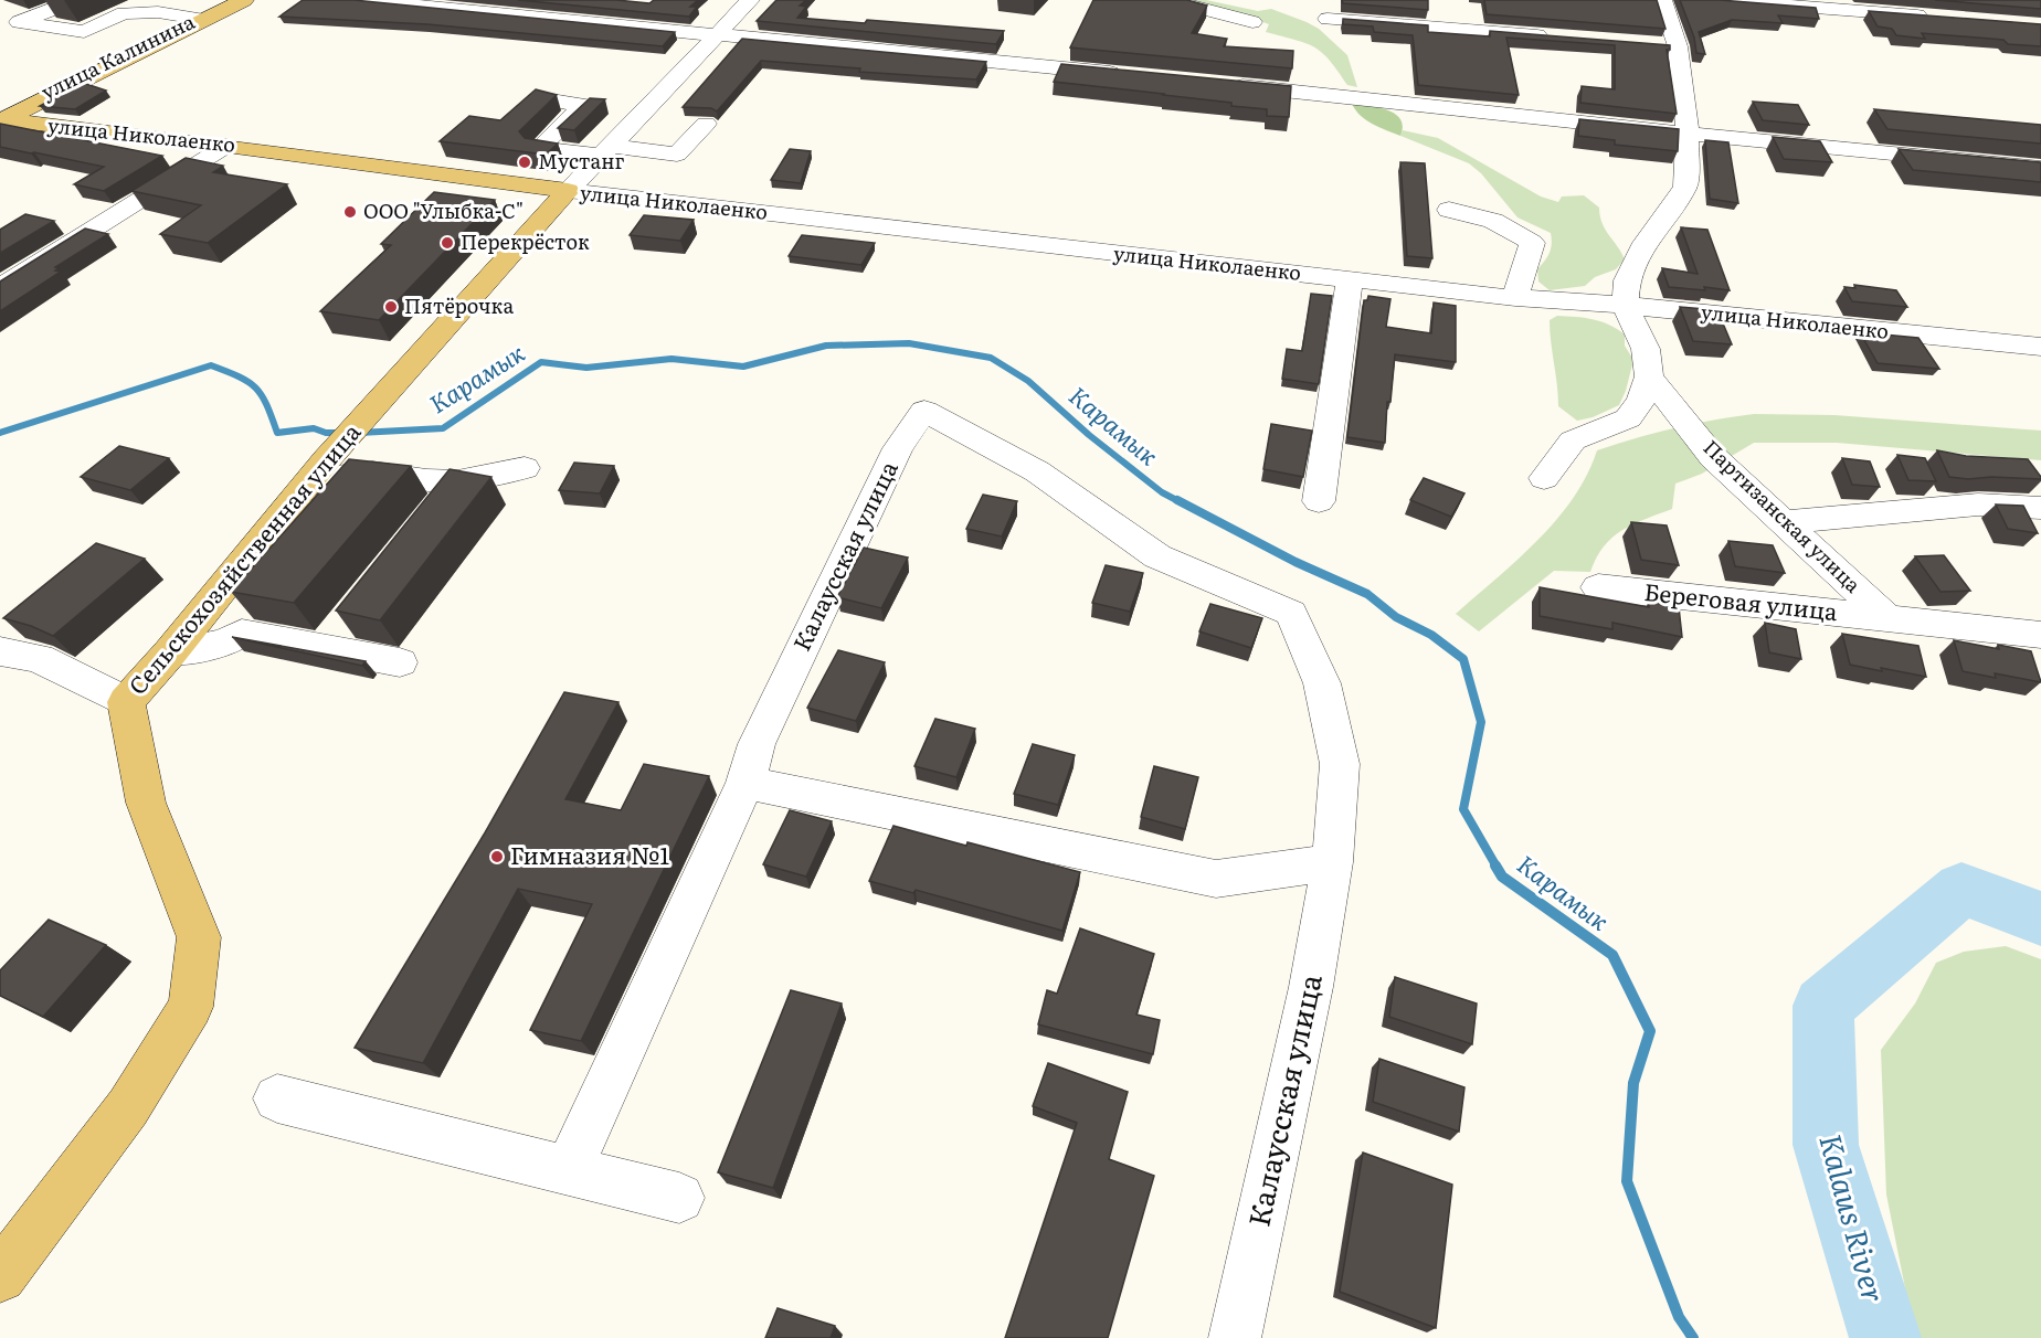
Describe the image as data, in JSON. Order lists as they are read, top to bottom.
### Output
{
  "streets": {
    "main road": ["улица Калинина", "улица Николаенко", "Сельскохозяйственная улица"],
    "street": ["Партизанская улица", "Калаусская улица", "Береговая улица"]
  },
  "crossings": [
    ["улица Калинина", "улица Николаенко"],
    ["улица Николаенко", "Партизанская улица"],
    ["улица Николаенко", "Сельскохозяйственная улица"],
    ["Партизанская улица", "Береговая улица"]
  ],
  "water": ["Карамык", "Kalaus River"],
  "places": [
    "Мустанг",
    "ООО \"Улыбка-С\"",
    "Перекрёсток",
    "Пятёрочка",
    "Гимназия №1"
  ]
}
